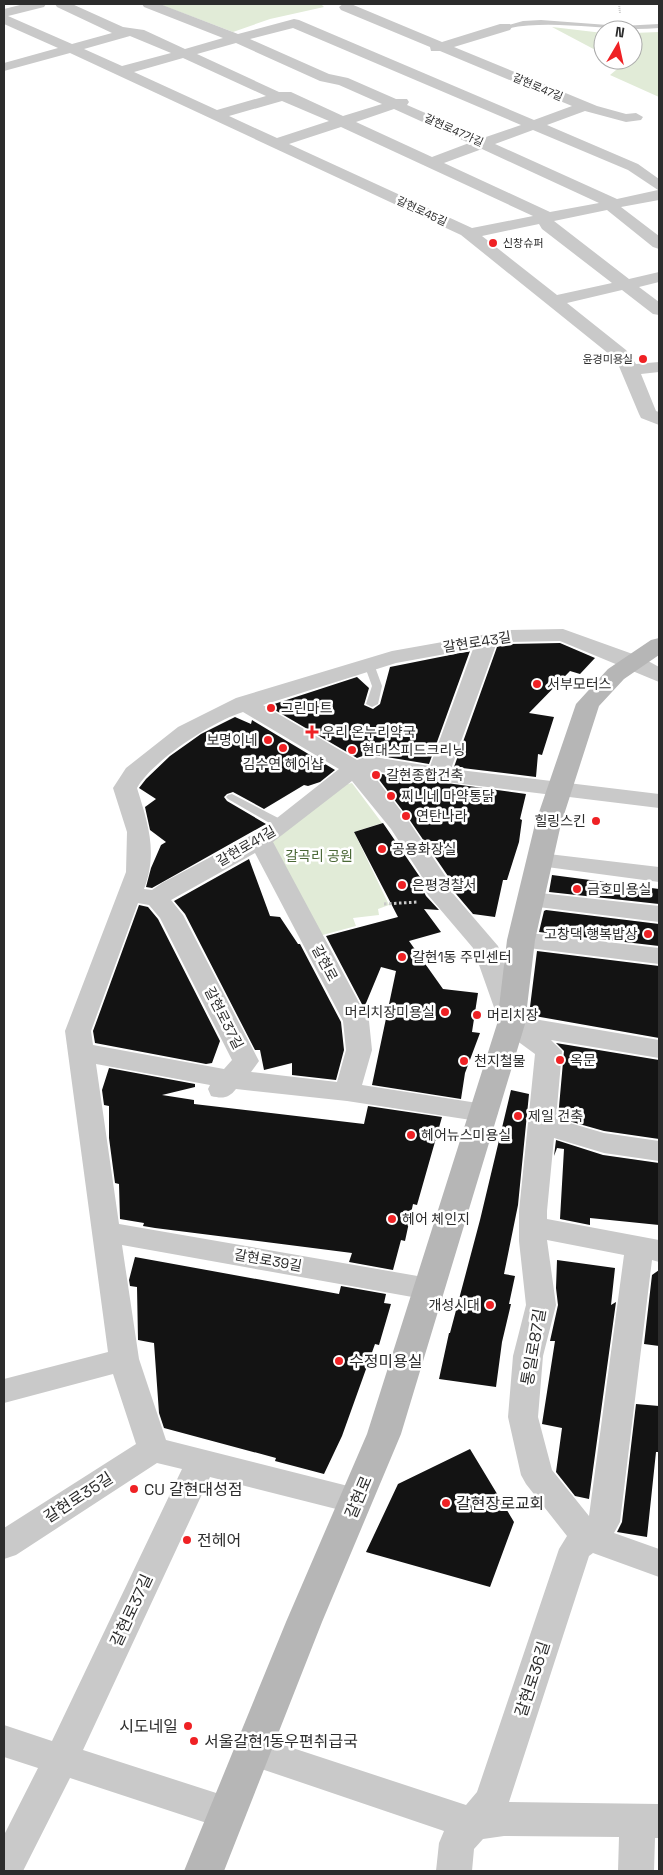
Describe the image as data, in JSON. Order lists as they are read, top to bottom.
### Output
{
  "streets": {
    "main road": ["갈현로"],
    "street": [
      "갈현로47길",
      "갈현로47가길",
      "갈현로45길",
      "갈현로43길",
      "갈현로41길",
      "갈현로37길",
      "갈현로39길",
      "통일로87길",
      "갈현로35길",
      "갈현로36길"
    ]
  },
  "crossings": [
    ["갈현로47길", "갈현로47가길"],
    ["갈현로43길", "갈현로"],
    ["갈현로41길", "갈현로"],
    ["갈현로41길", "갈현로37길"],
    ["갈현로", "갈현로39길"],
    ["갈현로", "통일로87길"],
    ["통일로87길", "갈현로36길"]
  ],
  "parks": ["갈곡리 공원"],
  "places": {
    "other": [
      "신창슈퍼",
      "윤경미용실",
      "서부모터스",
      "그린마트",
      "보명이네",
      "김수연 헤어샵",
      "현대스피드크리닝",
      "갈현종합건축",
      "찌니네 마약통닭",
      "연탄나라",
      "힐링스킨",
      "공용화장실",
      "은평경찰서",
      "금호미용실",
      "고창댁 행복밥상",
      "갈현1동 주민센터",
      "머리치장미용실",
      "머리치장",
      "옥문",
      "천지철물",
      "제일 건축",
      "헤어뉴스미용실",
      "헤어 체인지",
      "개성시대",
      "수정미용실",
      "CU 갈현대성점",
      "갈현장로교회",
      "전헤어",
      "시도네일",
      "서울갈현1동우편취급국"
    ],
    "health": ["우리 온누리약국"]
  },
  "north": "top"
}
